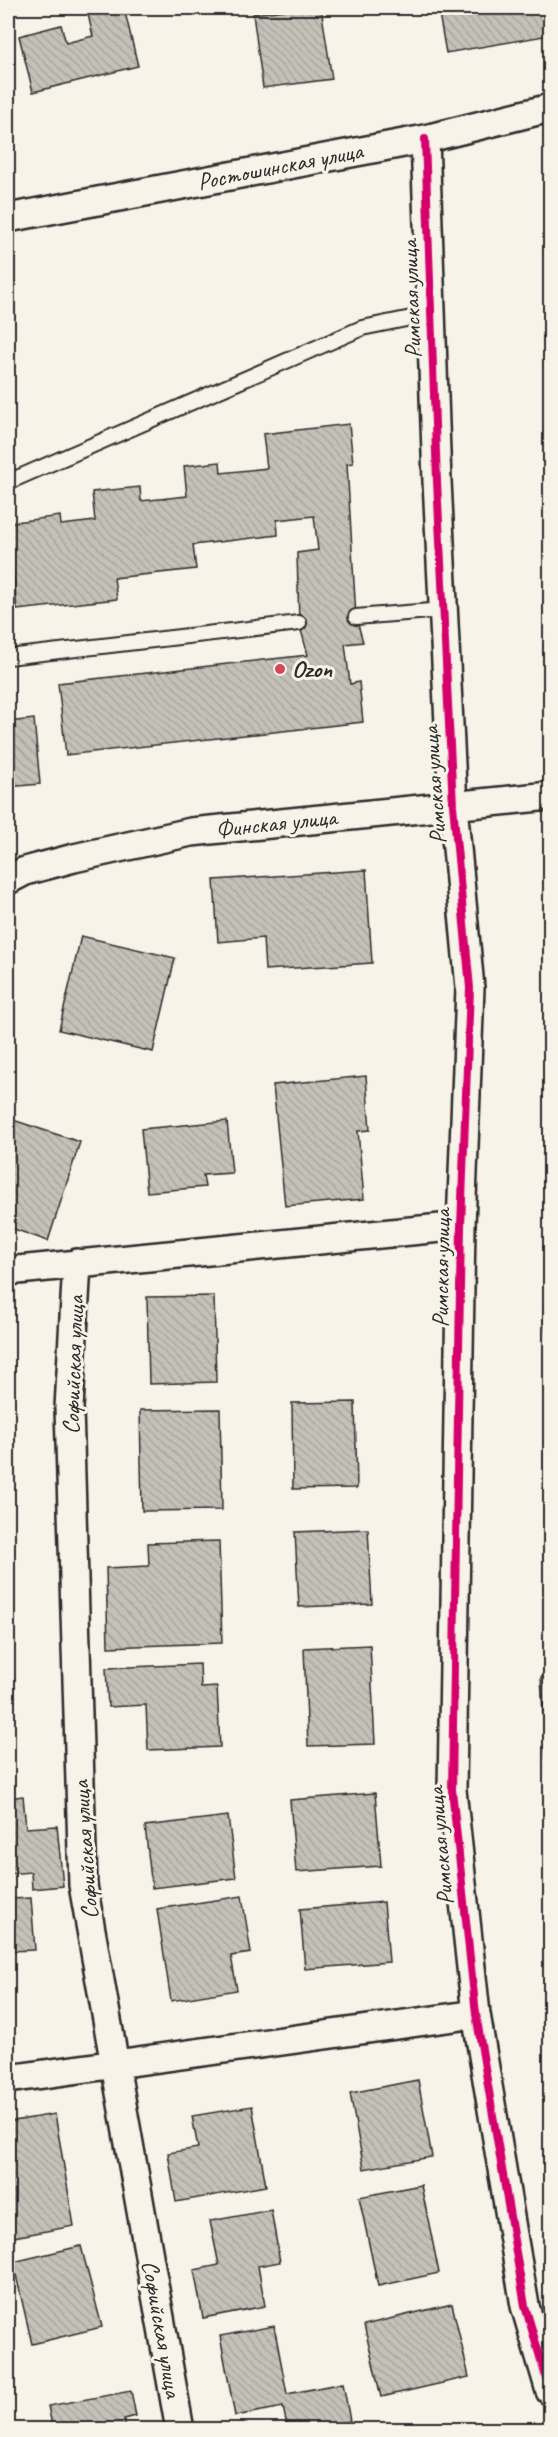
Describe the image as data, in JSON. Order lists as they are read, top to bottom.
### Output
{
  "streets": {
    "street": [
      "Ростошинская улица",
      "Римская улица",
      "Финская улица",
      "Софийская улица"
    ]
  },
  "crossings": [
    ["Ростошинская улица", "Римская улица"],
    ["Римская улица", "Финская улица"]
  ],
  "places": ["Ozon"]
}
